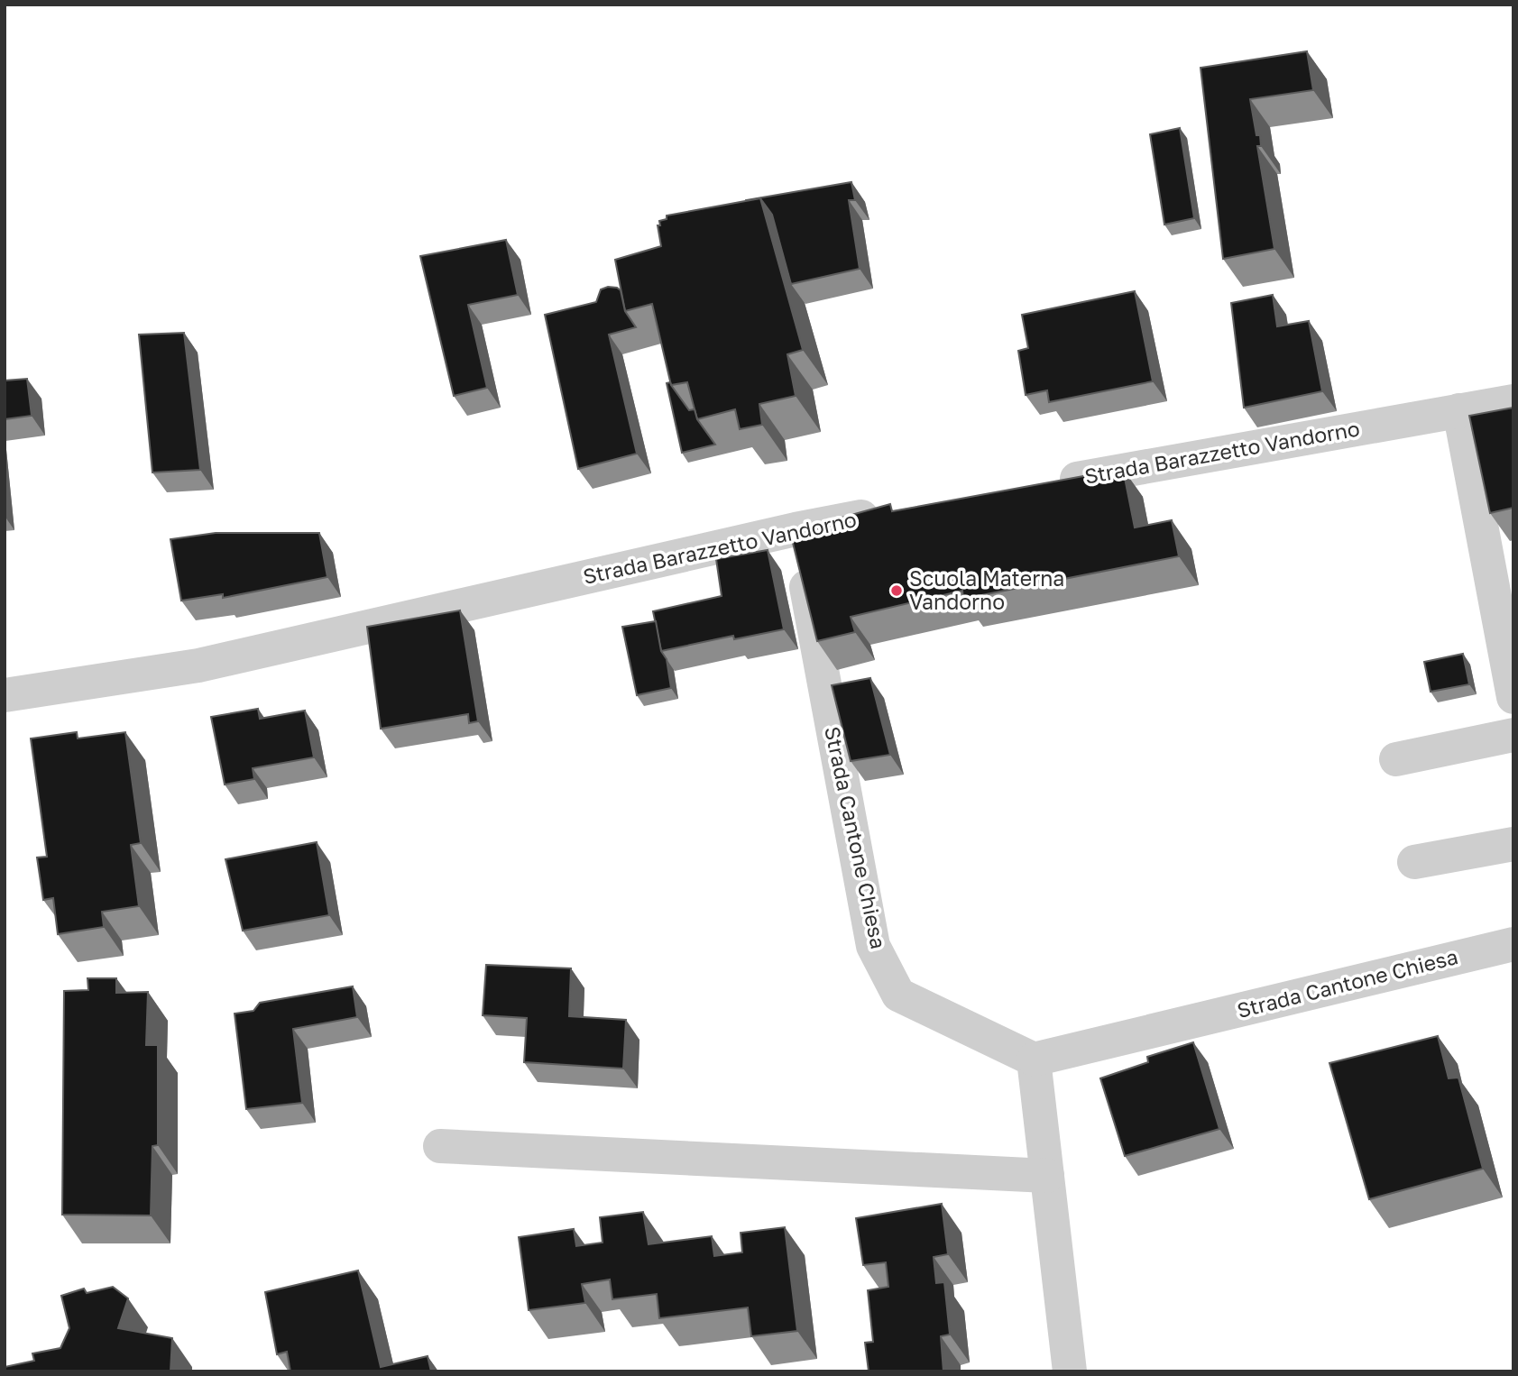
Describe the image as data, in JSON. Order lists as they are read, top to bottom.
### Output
{
  "streets": {
    "street": ["Strada Barazzetto Vandorno", "Strada Cantone Chiesa"]
  },
  "crossings": [
    ["Strada Barazzetto Vandorno", "Strada Cantone Chiesa"]
  ],
  "places": ["Scuola Materna Vandorno"]
}
